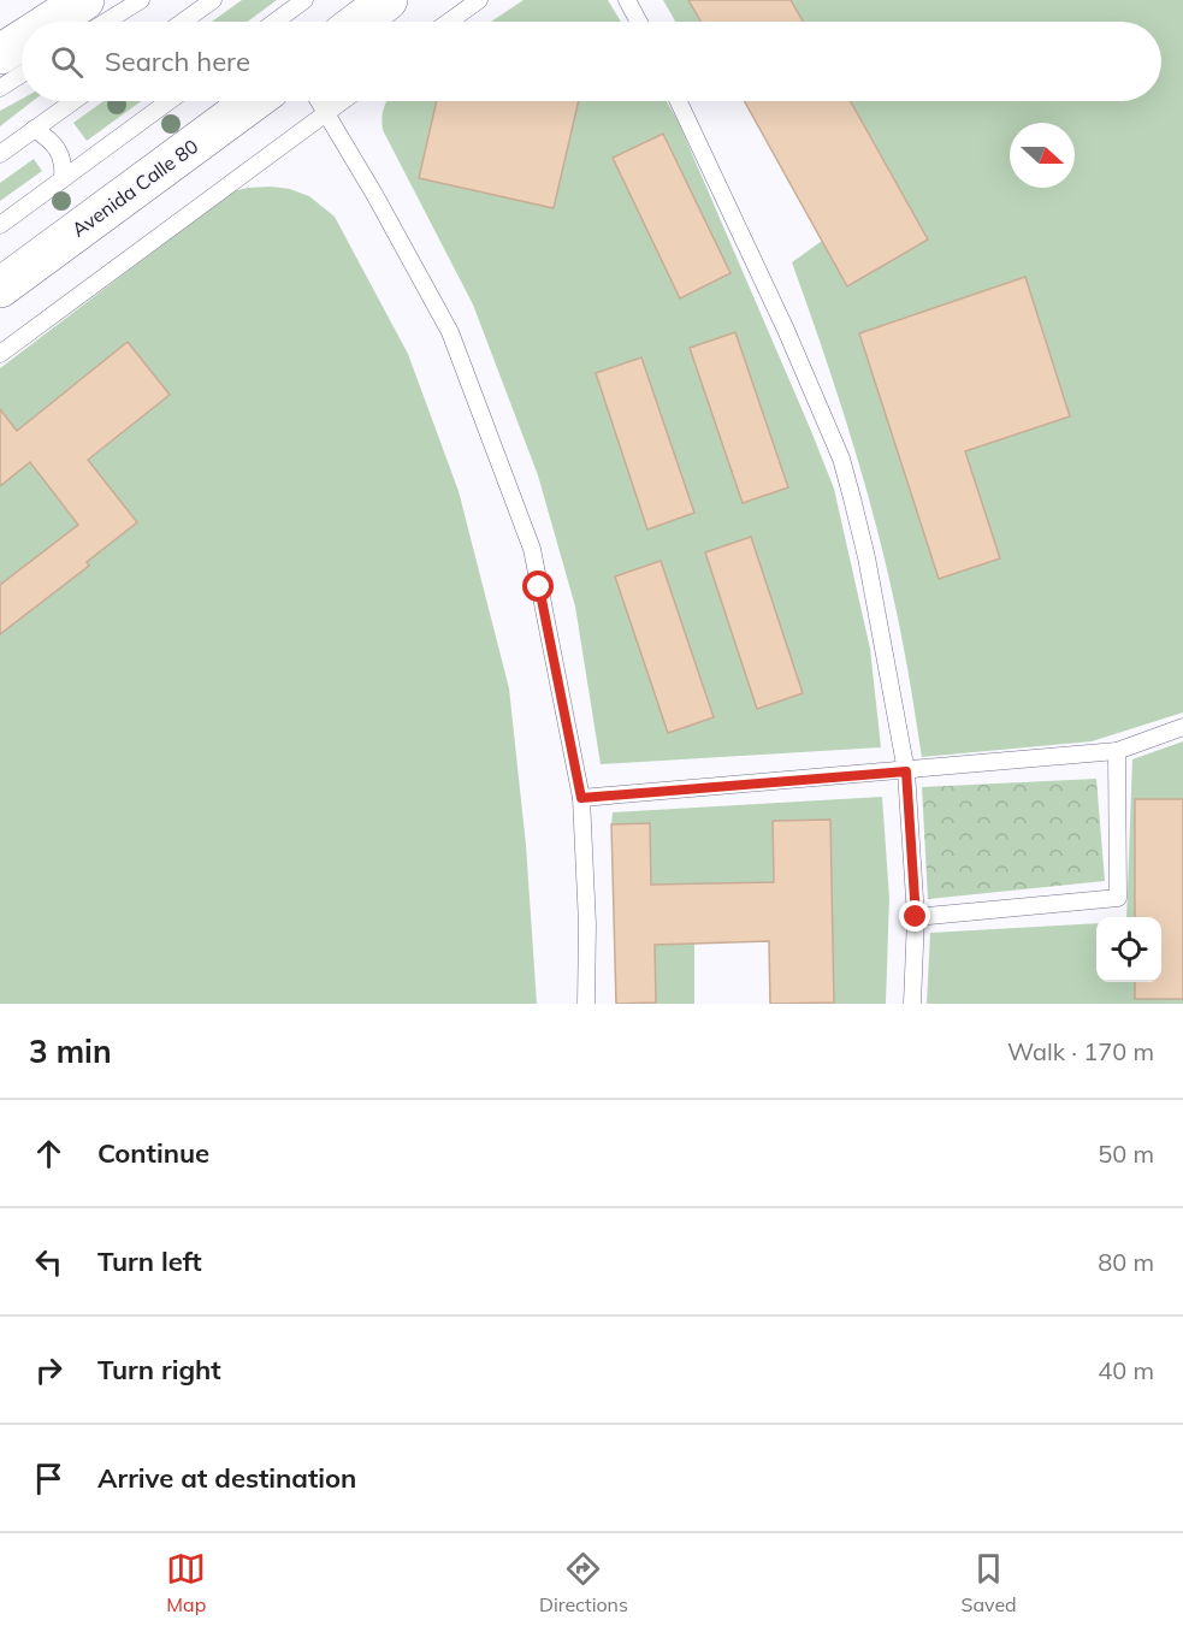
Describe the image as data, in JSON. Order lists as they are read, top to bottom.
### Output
{
  "streets": {
    "highway": ["Avenida Calle 80"]
  },
  "north": "right",
  "page": {
    "search": "Search here",
    "heading": ["3 min", "Walk · 170 m"],
    "list": [
      ["Continue", "50 m"],
      ["Turn left", "80 m"],
      ["Turn right", "40 m"],
      "Arrive at destination"
    ],
    "nav": ["Map", "Directions", "Saved"]
  }
}
